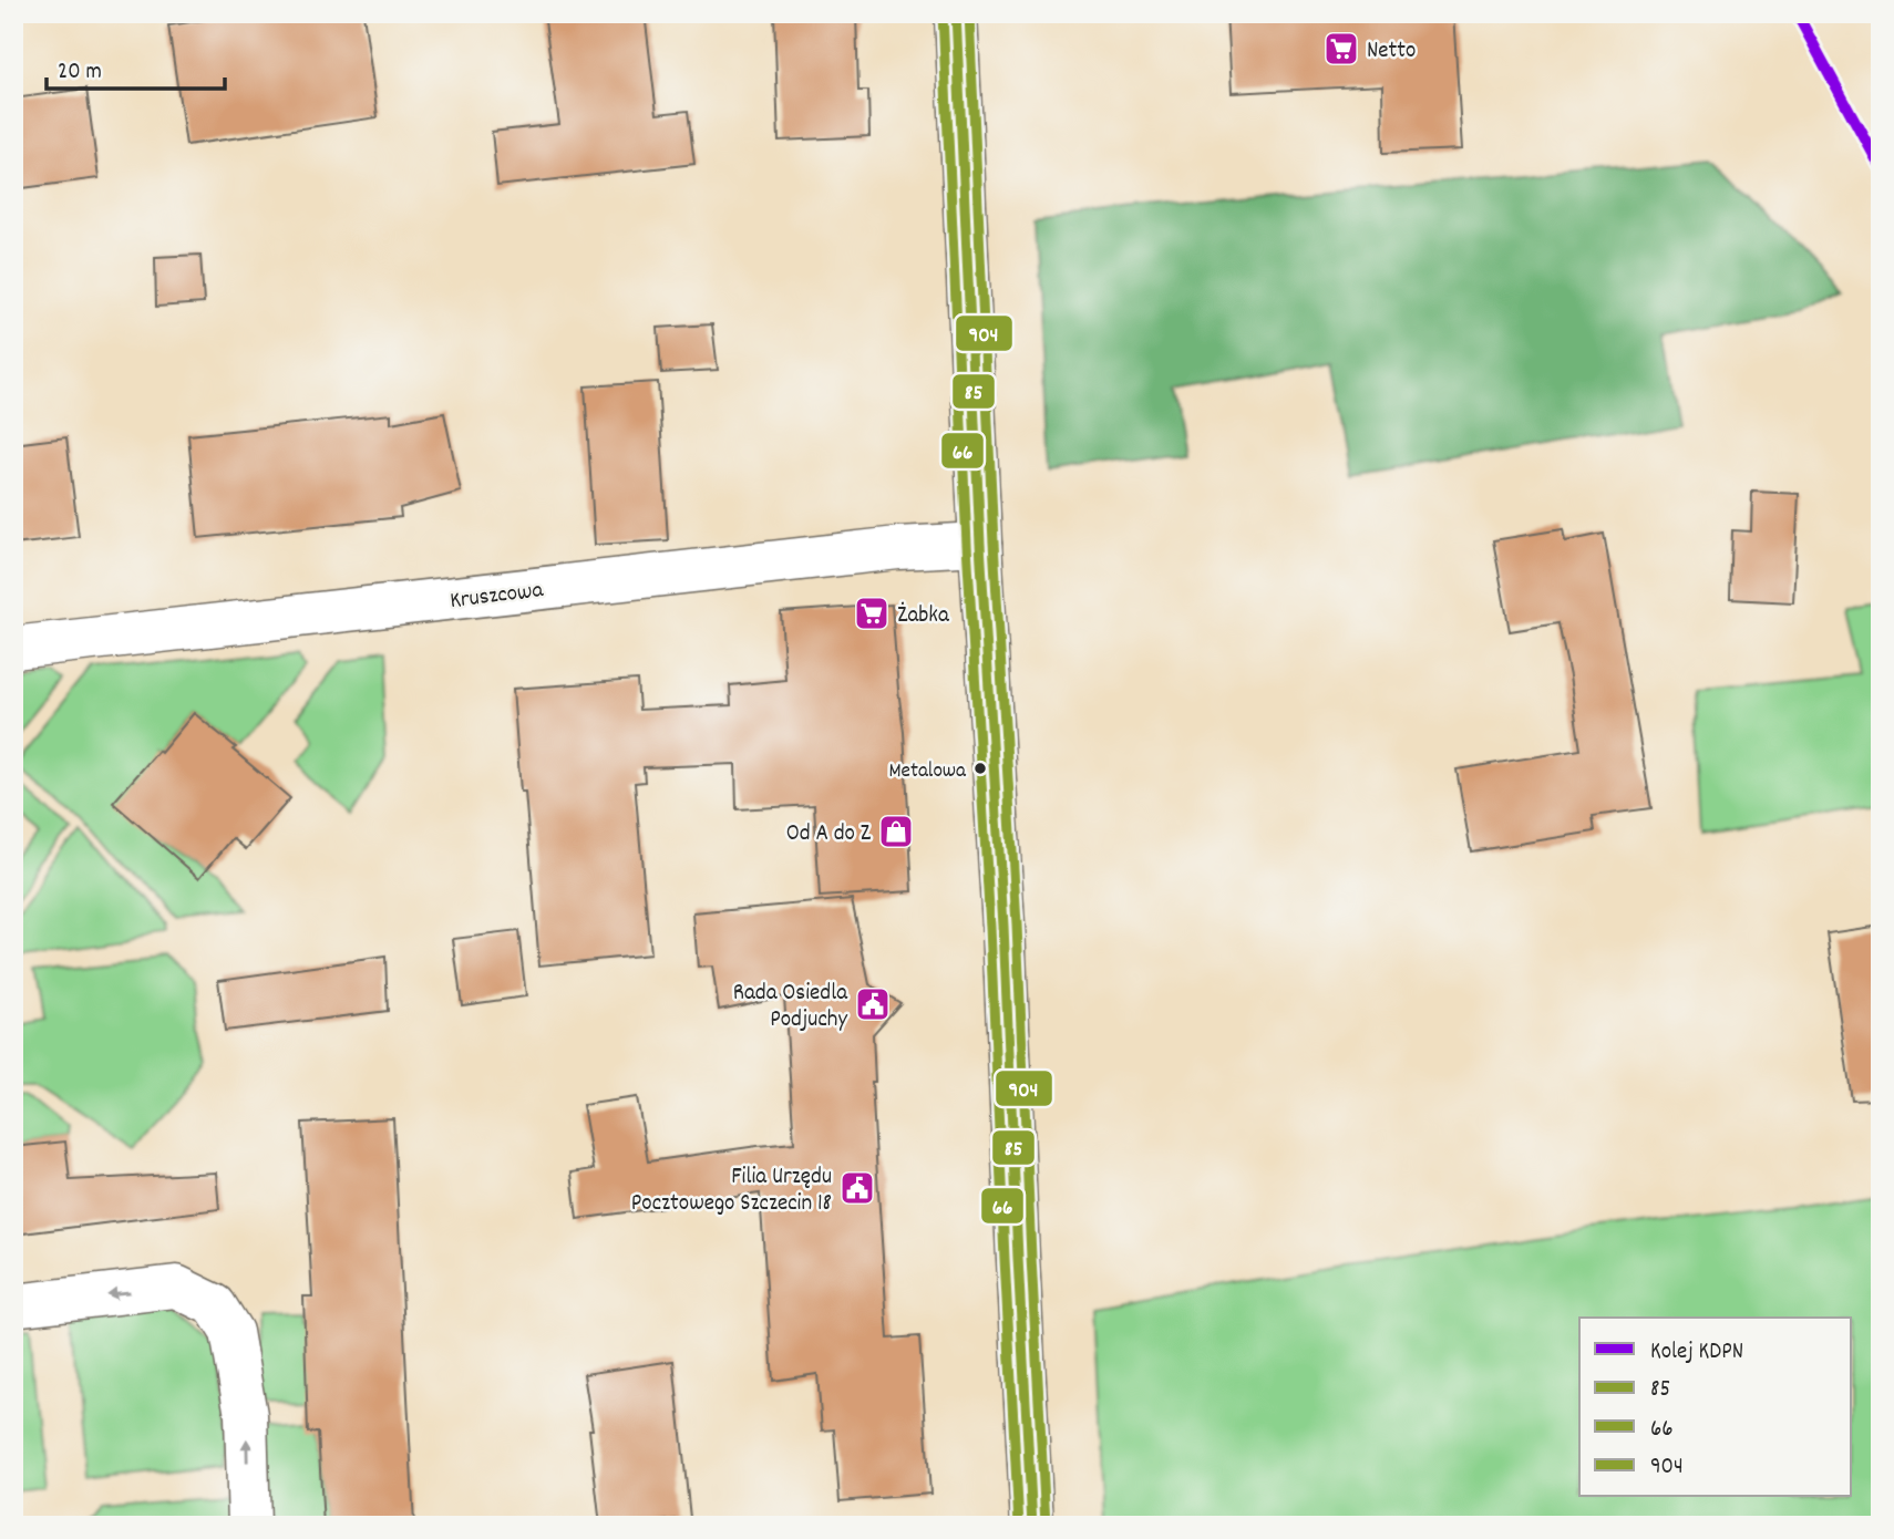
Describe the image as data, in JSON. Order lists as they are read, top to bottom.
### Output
{
  "streets": {
    "main road": ["Kruszcowa"]
  },
  "places": {
    "supermarket": ["Netto", "Żabka"],
    "other": ["Metalowa"],
    "shop": ["Od A do Z"],
    "public building": ["Rada Osiedla Podjuchy", "Filia Urzędu Pocztowego Szczecin 18"]
  },
  "lines": [
    "rail line KDPN",
    "transit line 85",
    "transit line 904",
    "transit line 66"
  ],
  "legend": [
    "Kolej KDPN",
    "85",
    "66",
    "904"
  ],
  "scale_bar": "20 m"
}
